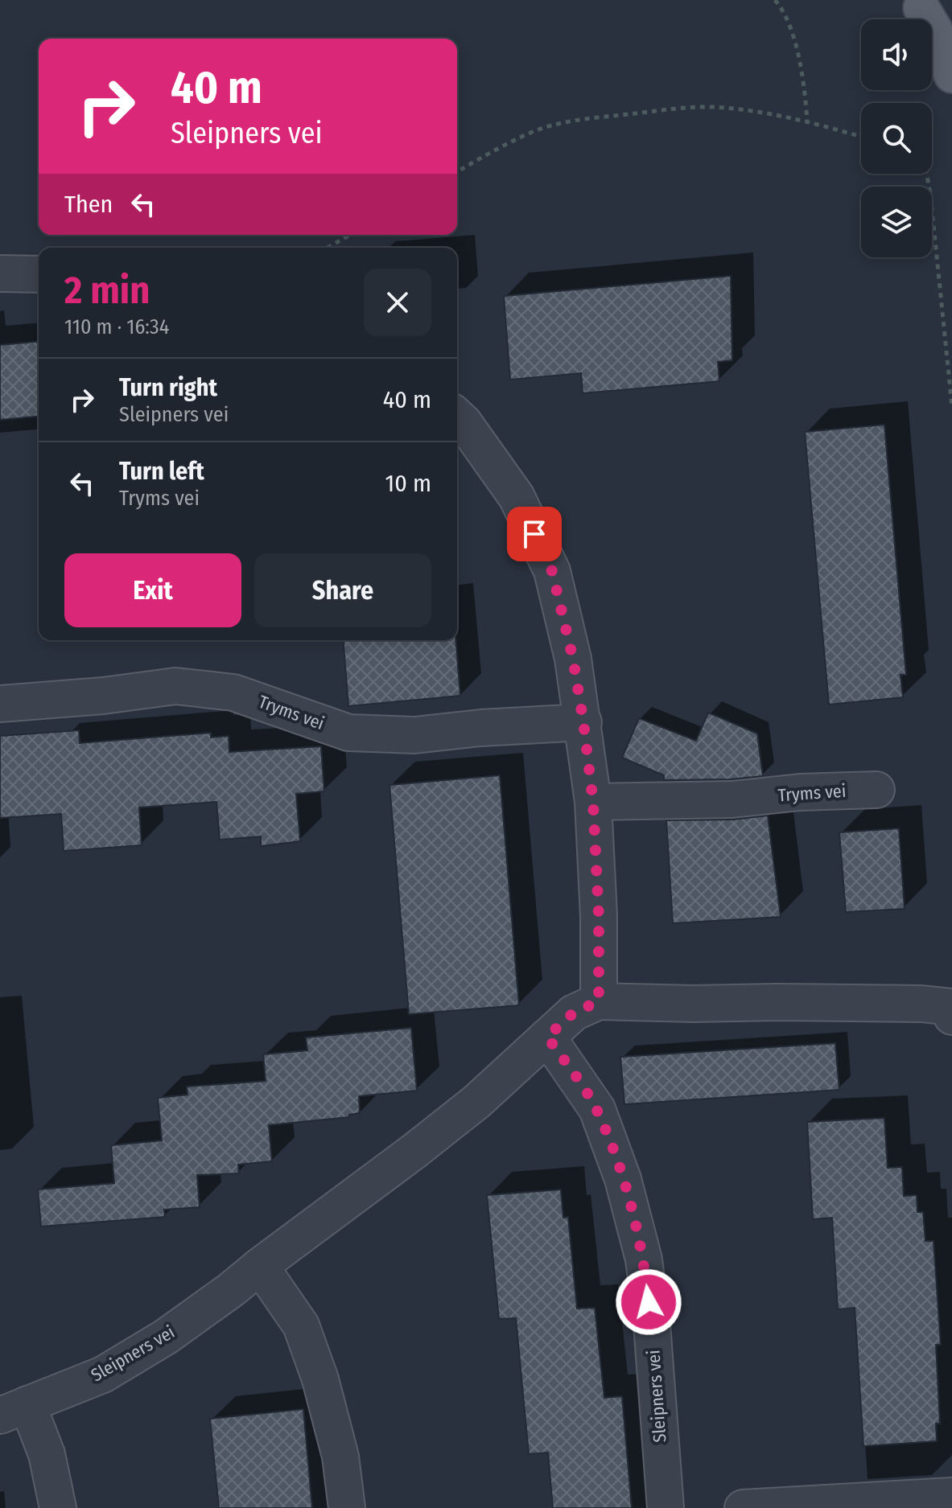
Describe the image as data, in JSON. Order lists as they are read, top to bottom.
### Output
{
  "streets": {
    "street": ["Tryms vei", "Sleipners vei"]
  },
  "page": {
    "turn": ["40 m", "Sleipners vei"],
    "then": "Then",
    "heading": ["2 min", "110 m · 16:34"],
    "list": [
      {
        "name": "Turn right",
        "note": "Sleipners vei",
        "value": "40 m"
      },
      {
        "name": "Turn left",
        "note": "Tryms vei",
        "value": "10 m"
      }
    ],
    "buttons": ["Exit", "Share"]
  }
}
